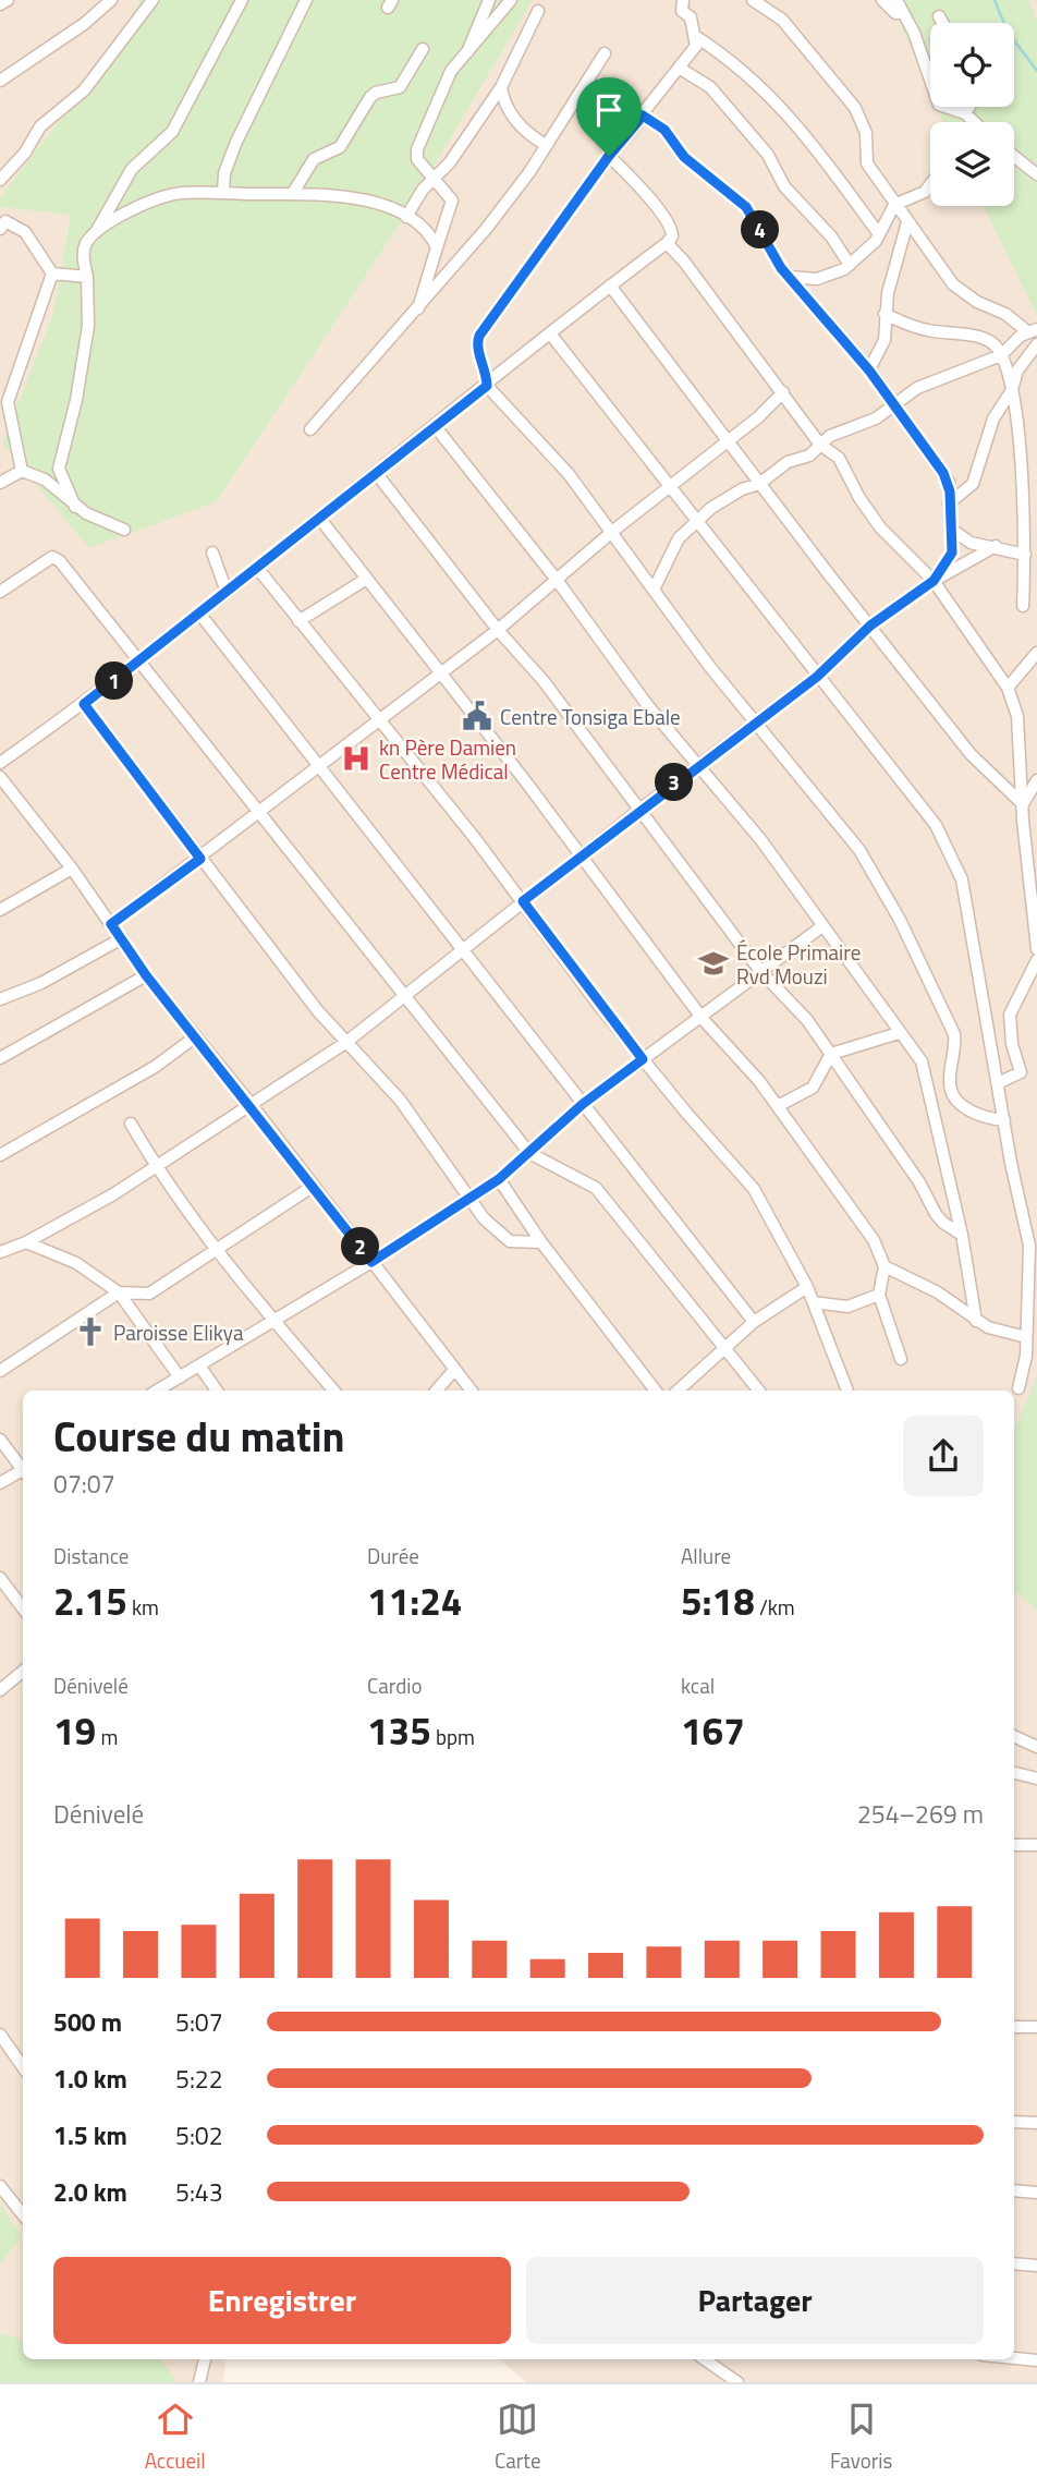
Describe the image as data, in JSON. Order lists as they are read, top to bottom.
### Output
{
  "places": {
    "public building": ["Centre Tonsiga Ebale"],
    "hospital": ["kn Père Damien Centre Médical"],
    "school or university": ["École Primaire Rvd Mouzi"],
    "church": ["Paroisse Elikya"]
  },
  "page": {
    "pins": [
      "4",
      "1",
      "3",
      "2"
    ],
    "heading": ["Course du matin", "07:07"],
    "stats": [
      ["Distance", "2.15 km"],
      ["Durée", "11:24"],
      ["Allure", "5:18 /km"],
      ["Dénivelé", "19 m"],
      ["Cardio", "135 bpm"],
      ["kcal", "167"]
    ],
    "chart": ["Dénivelé", "254–269 m"],
    "list": [
      {
        "name": "500 m",
        "note": "5:07"
      },
      {
        "name": "1.0 km",
        "note": "5:22"
      },
      {
        "name": "1.5 km",
        "note": "5:02"
      },
      {
        "name": "2.0 km",
        "note": "5:43"
      }
    ],
    "buttons": ["Enregistrer", "Partager"],
    "tabs": ["Accueil", "Carte", "Favoris"]
  }
}
